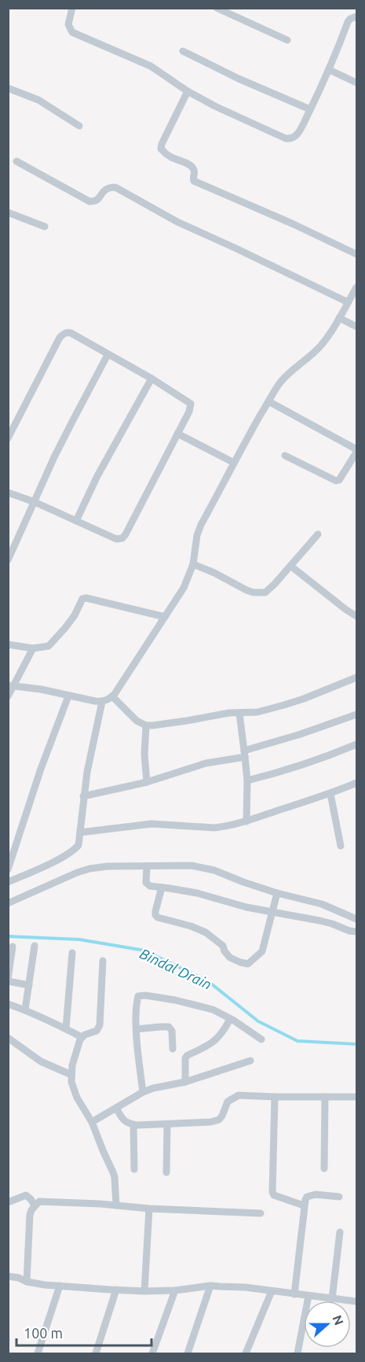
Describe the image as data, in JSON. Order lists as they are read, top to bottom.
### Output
{
  "water": ["Bindal Drain"],
  "scale_bar": "100 m",
  "north": "right"
}
